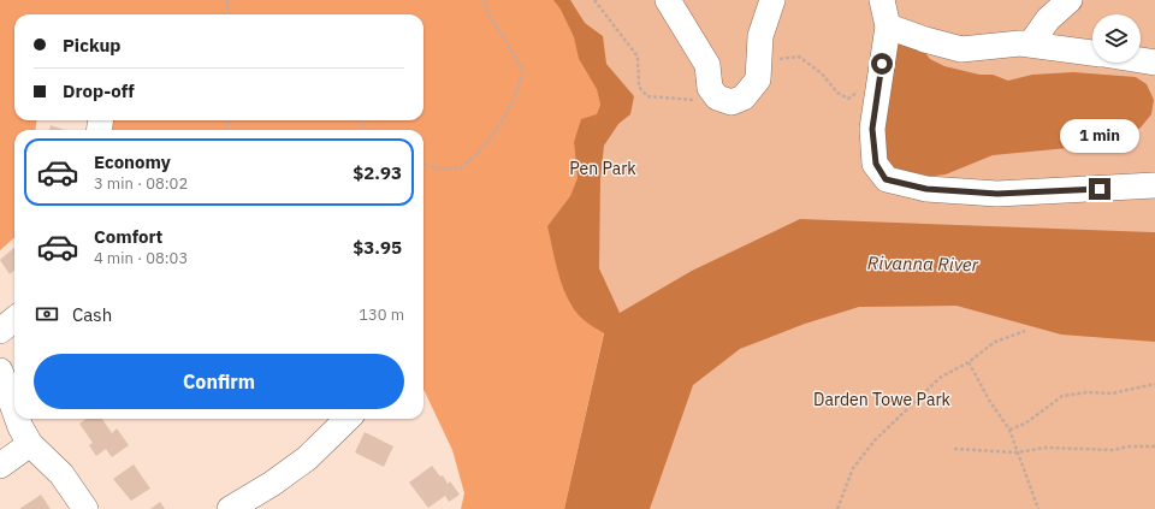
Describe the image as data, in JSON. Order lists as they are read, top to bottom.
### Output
{
  "water": ["Rivanna River"],
  "parks": ["Pen Park", "Darden Towe Park"],
  "page": {
    "banner": ["Pickup", "Drop-off"],
    "bubble": "1 min",
    "list": [
      {
        "name": "Economy",
        "note": "3 min · 08:02",
        "value": "$2.93"
      },
      {
        "name": "Comfort",
        "note": "4 min · 08:03",
        "value": "$3.95"
      }
    ],
    "pay": ["Cash", "130 m"],
    "buttons": "Confirm"
  }
}
